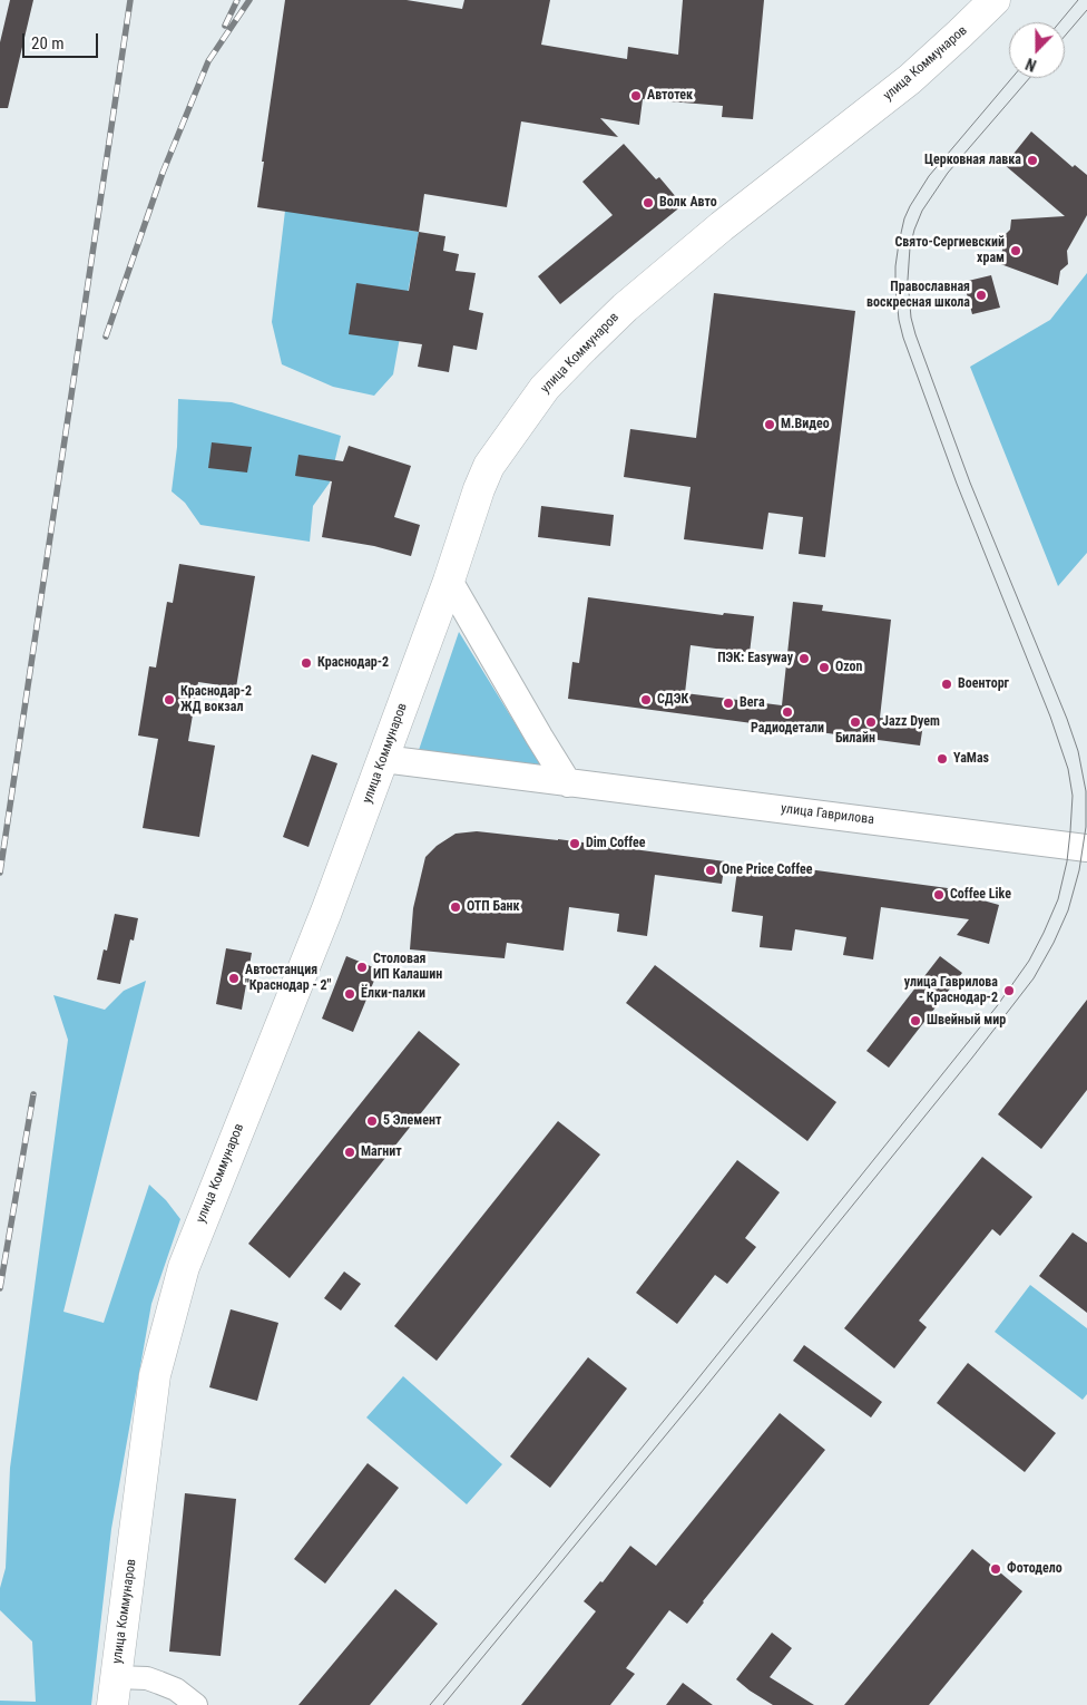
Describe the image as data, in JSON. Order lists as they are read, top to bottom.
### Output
{
  "streets": {
    "main road": ["улица Коммунаров"],
    "street": ["улица Гаврилова"]
  },
  "crossings": [
    ["улица Коммунаров", "улица Гаврилова"]
  ],
  "places": [
    "Автотек",
    "Церковная лавка",
    "Волк Авто",
    "Свято-Сергиевский храм",
    "Православная воскресная школа",
    "М.Видео",
    "ПЭК: Easyway",
    "Краснодар-2",
    "Ozon",
    "Военторг",
    "Краснодар-2 ЖД вокзал",
    "СДЭК",
    "Вега",
    "Радиодетали",
    "Билайн",
    "Jazz Dyem",
    "YaMas",
    "Dim Coffee",
    "One Price Coffee",
    "Coffee Like",
    "ОТП Банк",
    "Столовая ИП Калашин",
    "Автостанция \"Краснодар - 2\"",
    "улица Гаврилова - Краснодар-2",
    "Ёлки-палки",
    "Швейный мир",
    "5 Элемент",
    "Магнит",
    "Фотодело"
  ],
  "scale_bar": "20 m",
  "north": "bottom"
}
